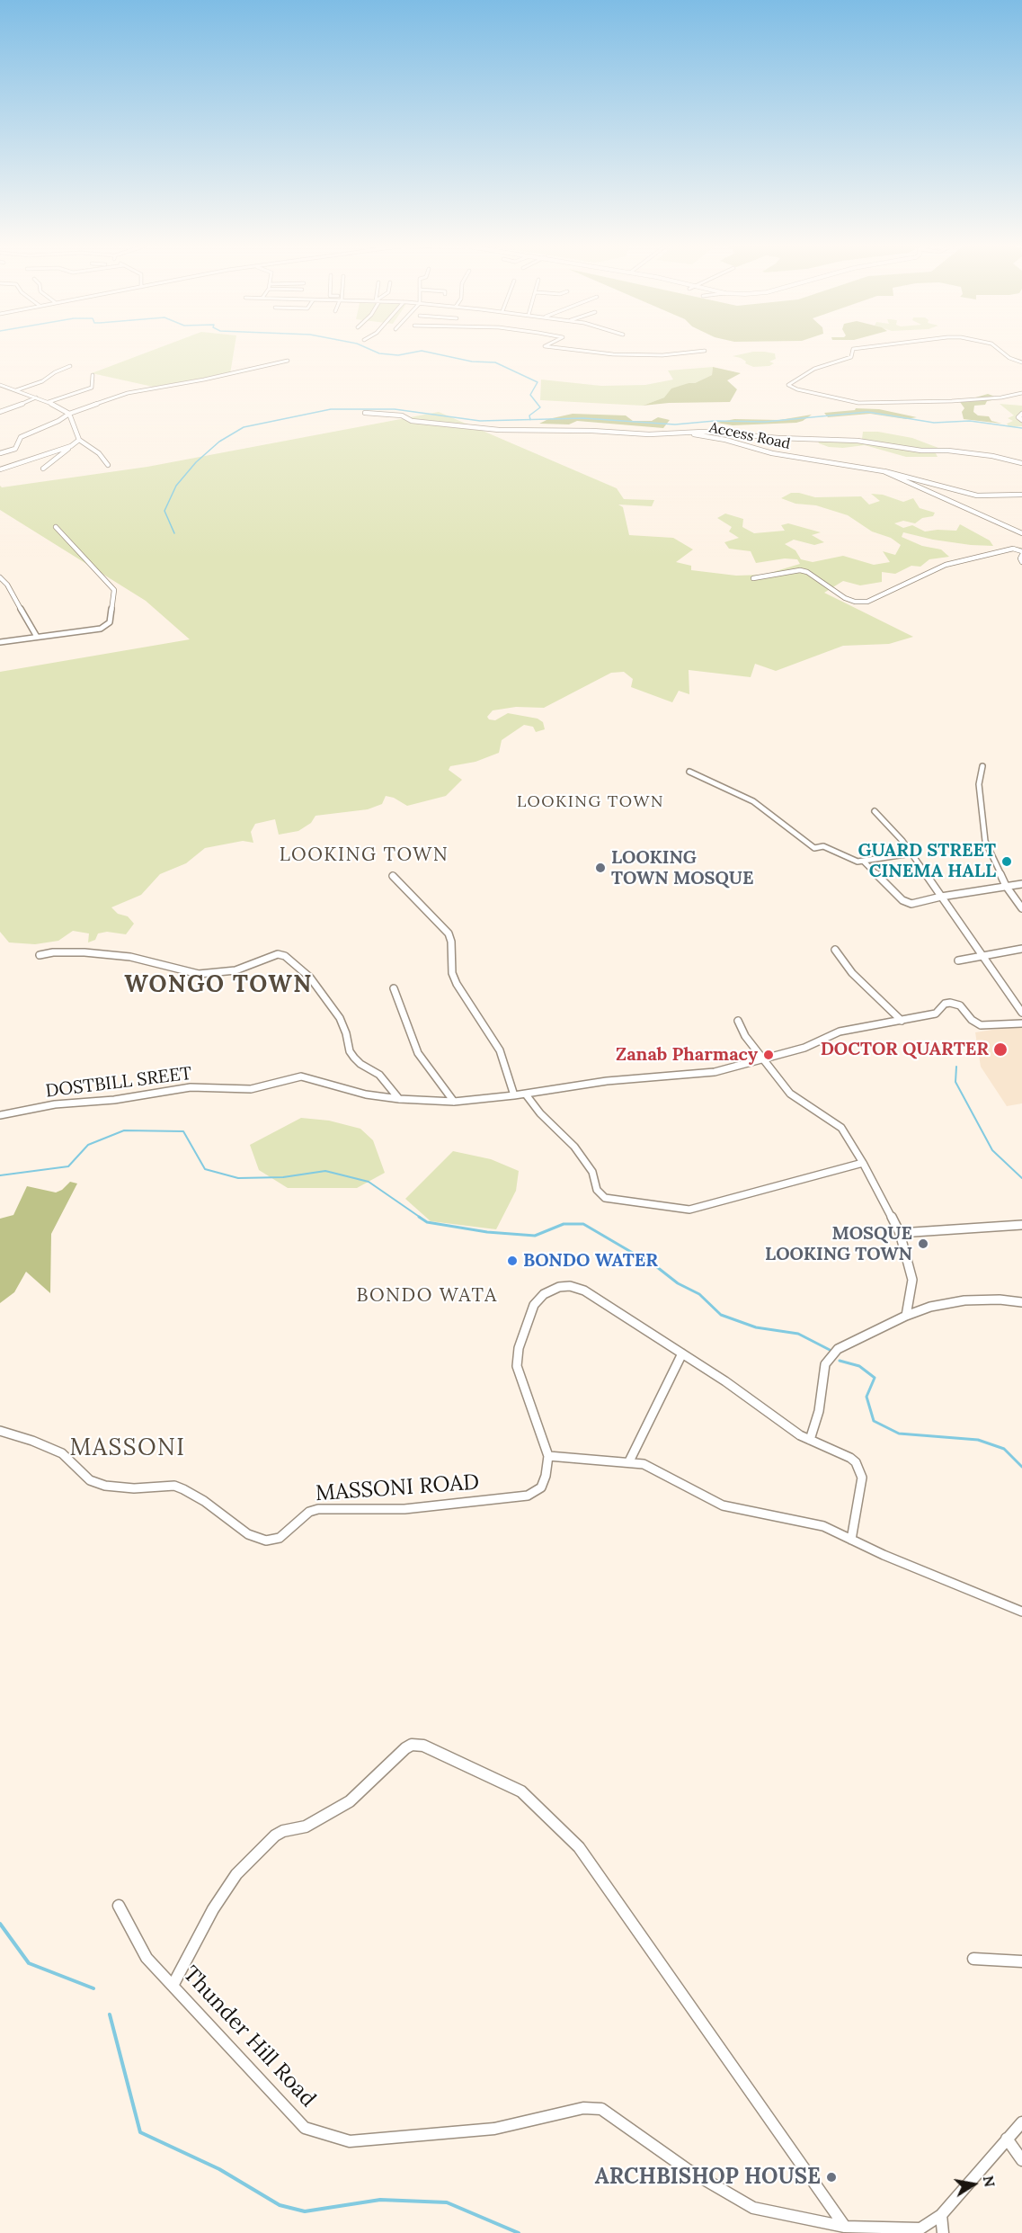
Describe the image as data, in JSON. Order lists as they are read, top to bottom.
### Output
{
  "streets": {
    "street": [
      "Access Road",
      "DOSTBILL SREET",
      "MASSONI ROAD",
      "Thunder Hill Road"
    ]
  },
  "districts": [
    "LOOKING TOWN",
    "LOOKING TOWN",
    "WONGO TOWN",
    "BONDO WATA",
    "MASSONI"
  ],
  "places": [
    "GUARD STREET CINEMA HALL",
    "LOOKING TOWN MOSQUE",
    "DOCTOR QUARTER",
    "Zanab Pharmacy",
    "MOSQUE LOOKING TOWN",
    "BONDO WATER",
    "ARCHBISHOP HOUSE"
  ],
  "north": "right"
}
